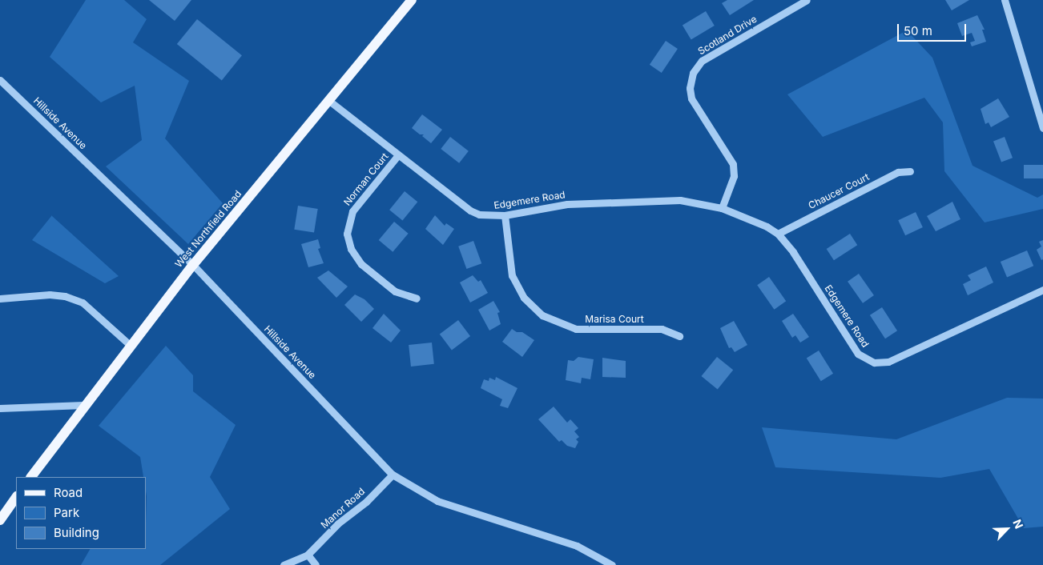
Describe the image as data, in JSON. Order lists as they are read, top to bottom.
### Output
{
  "streets": {
    "main road": ["West Northfield Road"],
    "street": [
      "Scotland Drive",
      "Hillside Avenue",
      "Norman Court",
      "Chaucer Court",
      "Edgemere Road",
      "Marisa Court",
      "Manor Road"
    ]
  },
  "crossings": [
    ["Scotland Drive", "Edgemere Road"],
    ["Hillside Avenue", "West Northfield Road"],
    ["Hillside Avenue", "Manor Road"],
    ["Norman Court", "Edgemere Road"],
    ["Chaucer Court", "Edgemere Road"],
    ["Edgemere Road", "West Northfield Road"],
    ["Edgemere Road", "Marisa Court"]
  ],
  "legend": ["Road", "Park", "Building"],
  "scale_bar": "50 m",
  "north": "top right"
}
